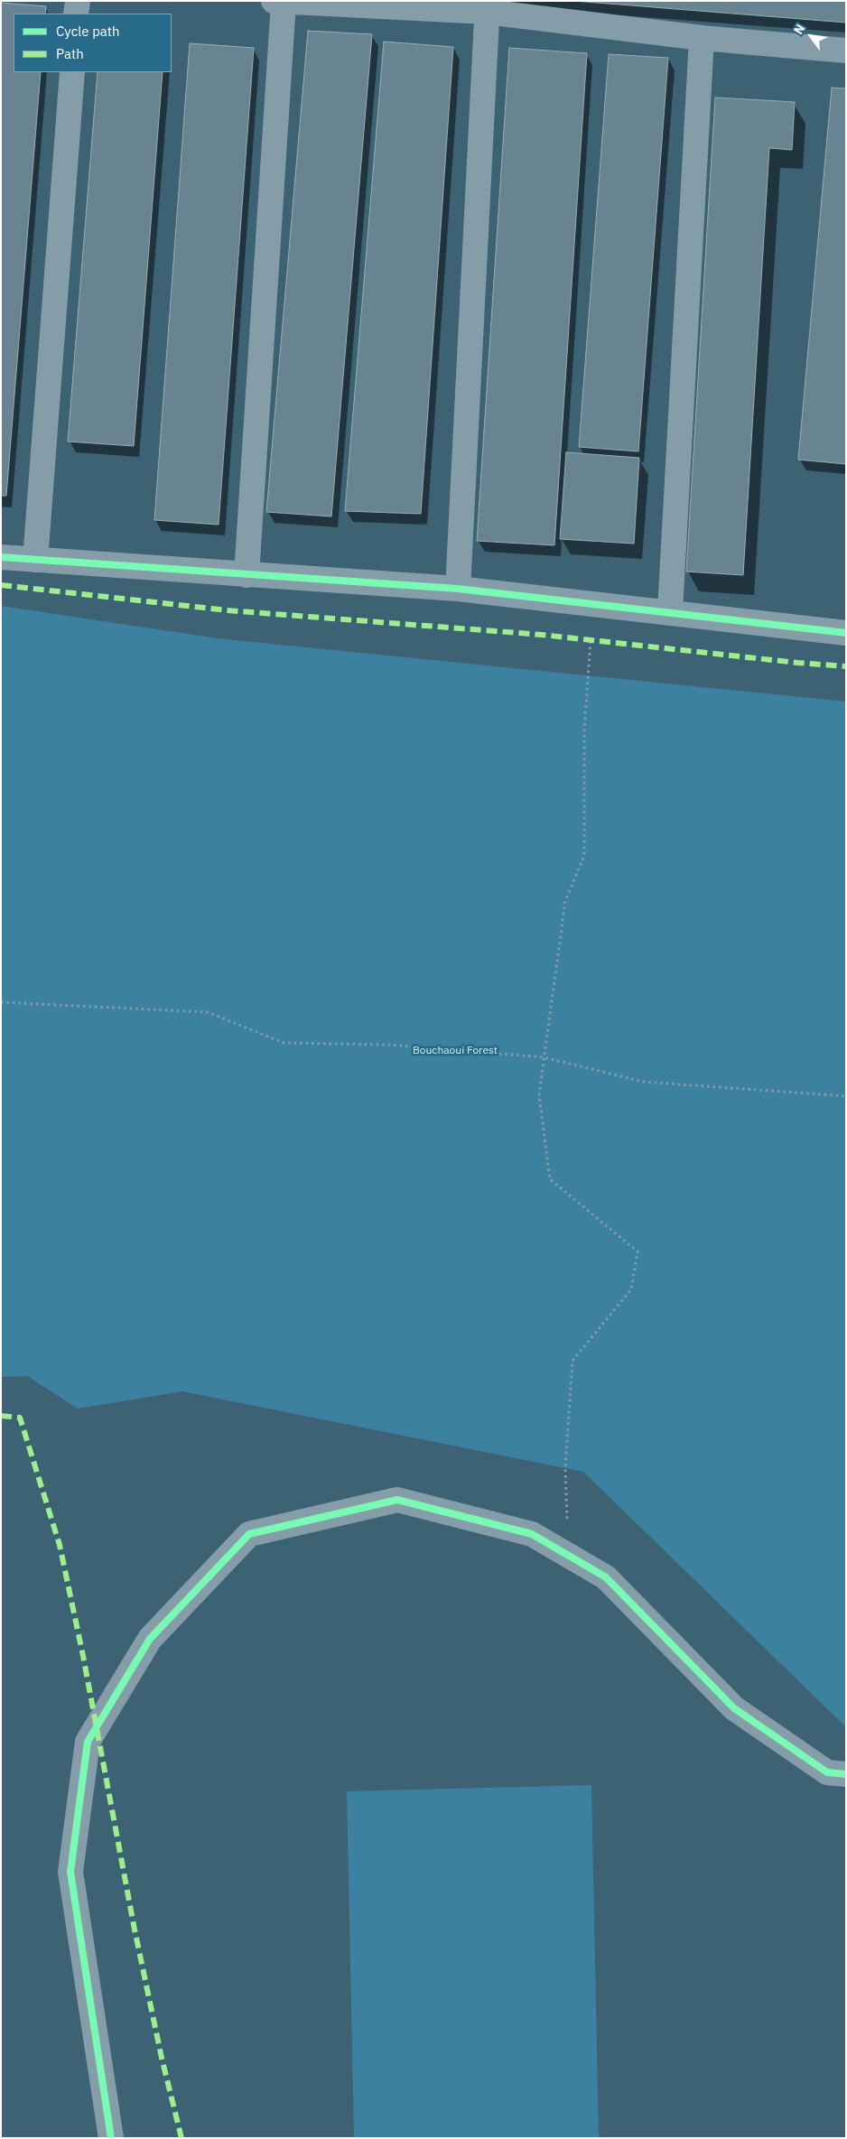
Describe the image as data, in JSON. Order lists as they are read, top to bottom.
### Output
{
  "parks": ["Bouchaoui Forest"],
  "legend": ["Cycle path", "Path"],
  "north": "top left"
}
